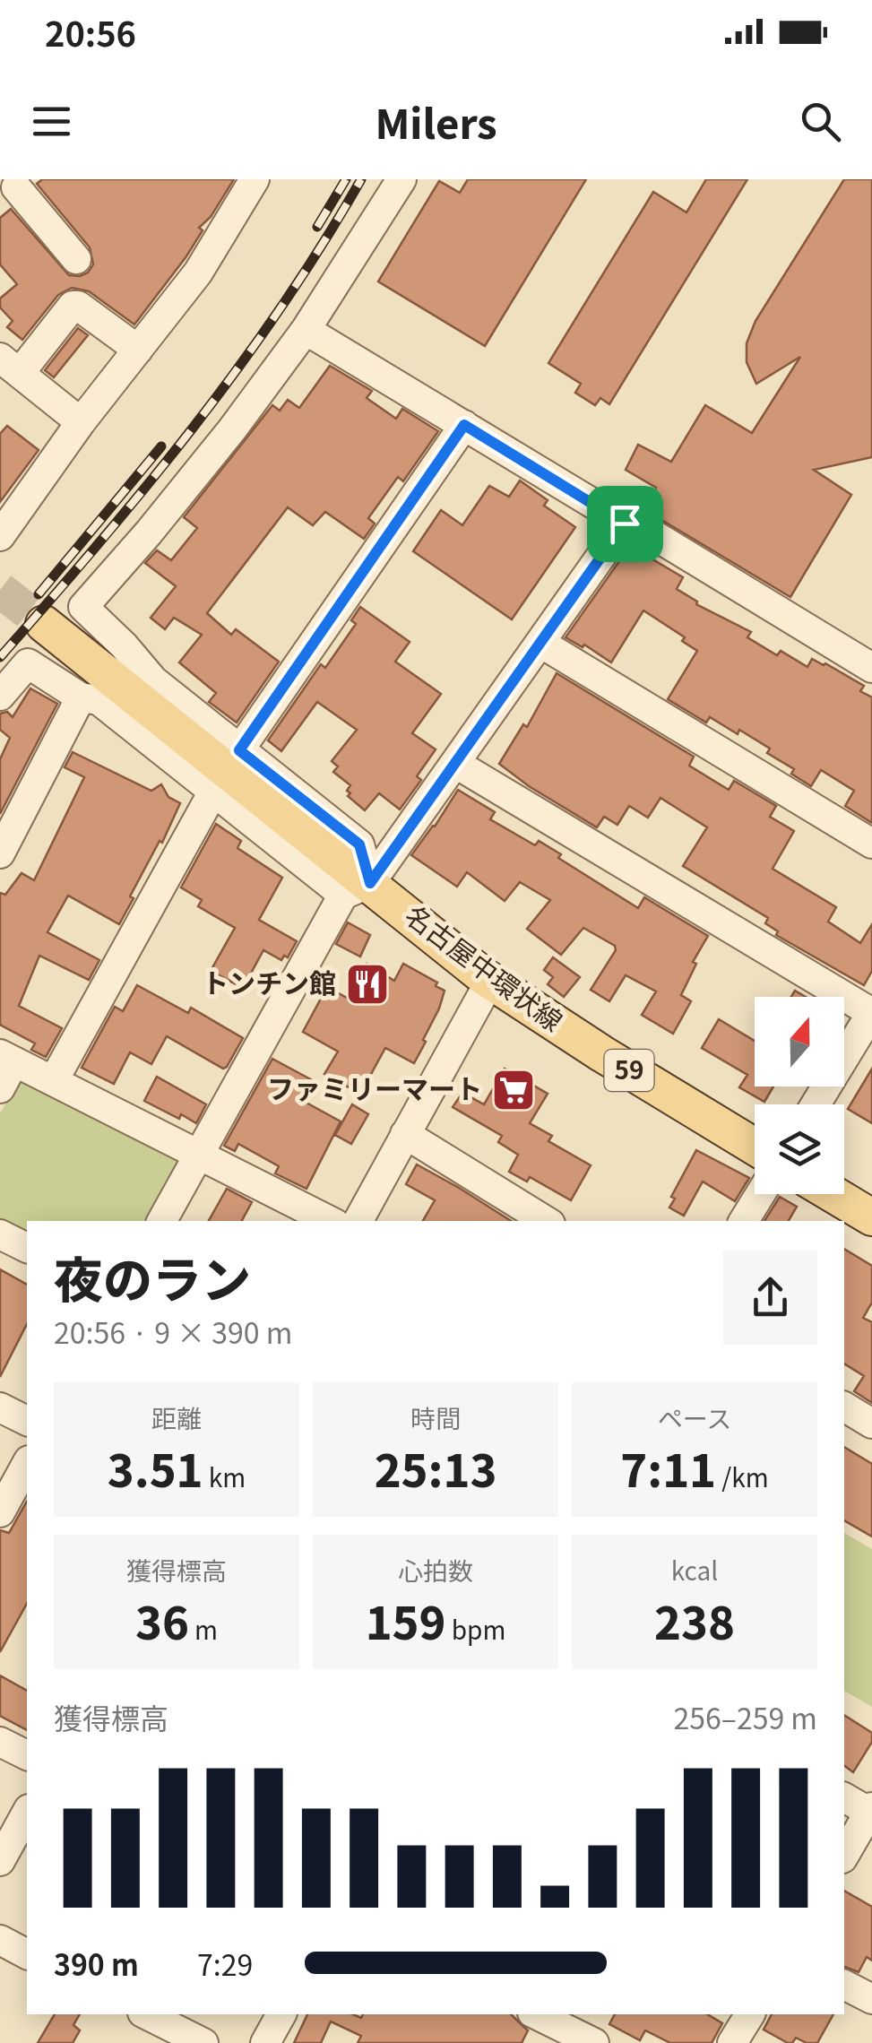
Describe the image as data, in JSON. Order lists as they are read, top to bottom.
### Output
{
  "streets": {
    "main road": ["名古屋中環状線", "59"]
  },
  "places": {
    "restaurant": ["トンチン館"],
    "supermarket": ["ファミリーマート"]
  },
  "north": "top",
  "page": {
    "status": "20:56",
    "header": "Milers",
    "heading": ["夜のラン", "20:56 · 9 × 390 m"],
    "stats": [
      ["距離", "3.51 km"],
      ["時間", "25:13"],
      ["ペース", "7:11 /km"],
      ["獲得標高", "36 m"],
      ["心拍数", "159 bpm"],
      ["kcal", "238"]
    ],
    "chart": ["獲得標高", "256–259 m"],
    "list": [
      {
        "name": "390 m",
        "note": "7:29"
      }
    ]
  }
}
